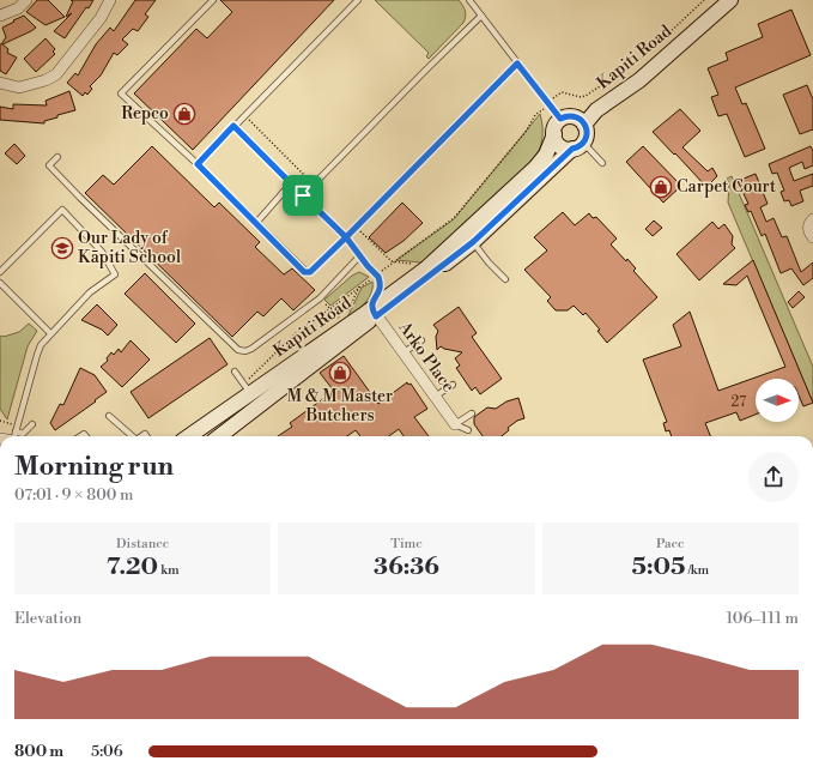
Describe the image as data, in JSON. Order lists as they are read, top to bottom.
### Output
{
  "streets": {
    "main road": ["Kapiti Road"],
    "street": ["Arko Place"]
  },
  "crossings": [
    ["Kapiti Road", "Arko Place"]
  ],
  "places": {
    "shop": ["Repco", "Carpet Court", "M & M Master Butchers"],
    "school or university": ["Our Lady of Kāpiti School"]
  },
  "house_numbers": ["27"],
  "north": "right",
  "page": {
    "heading": ["Morning run", "07:01 · 9 × 800 m"],
    "stats": [
      ["Distance", "7.20 km"],
      ["Time", "36:36"],
      ["Pace", "5:05 /km"]
    ],
    "chart": ["Elevation", "106–111 m"],
    "list": [
      {
        "name": "800 m",
        "note": "5:06"
      }
    ]
  }
}
